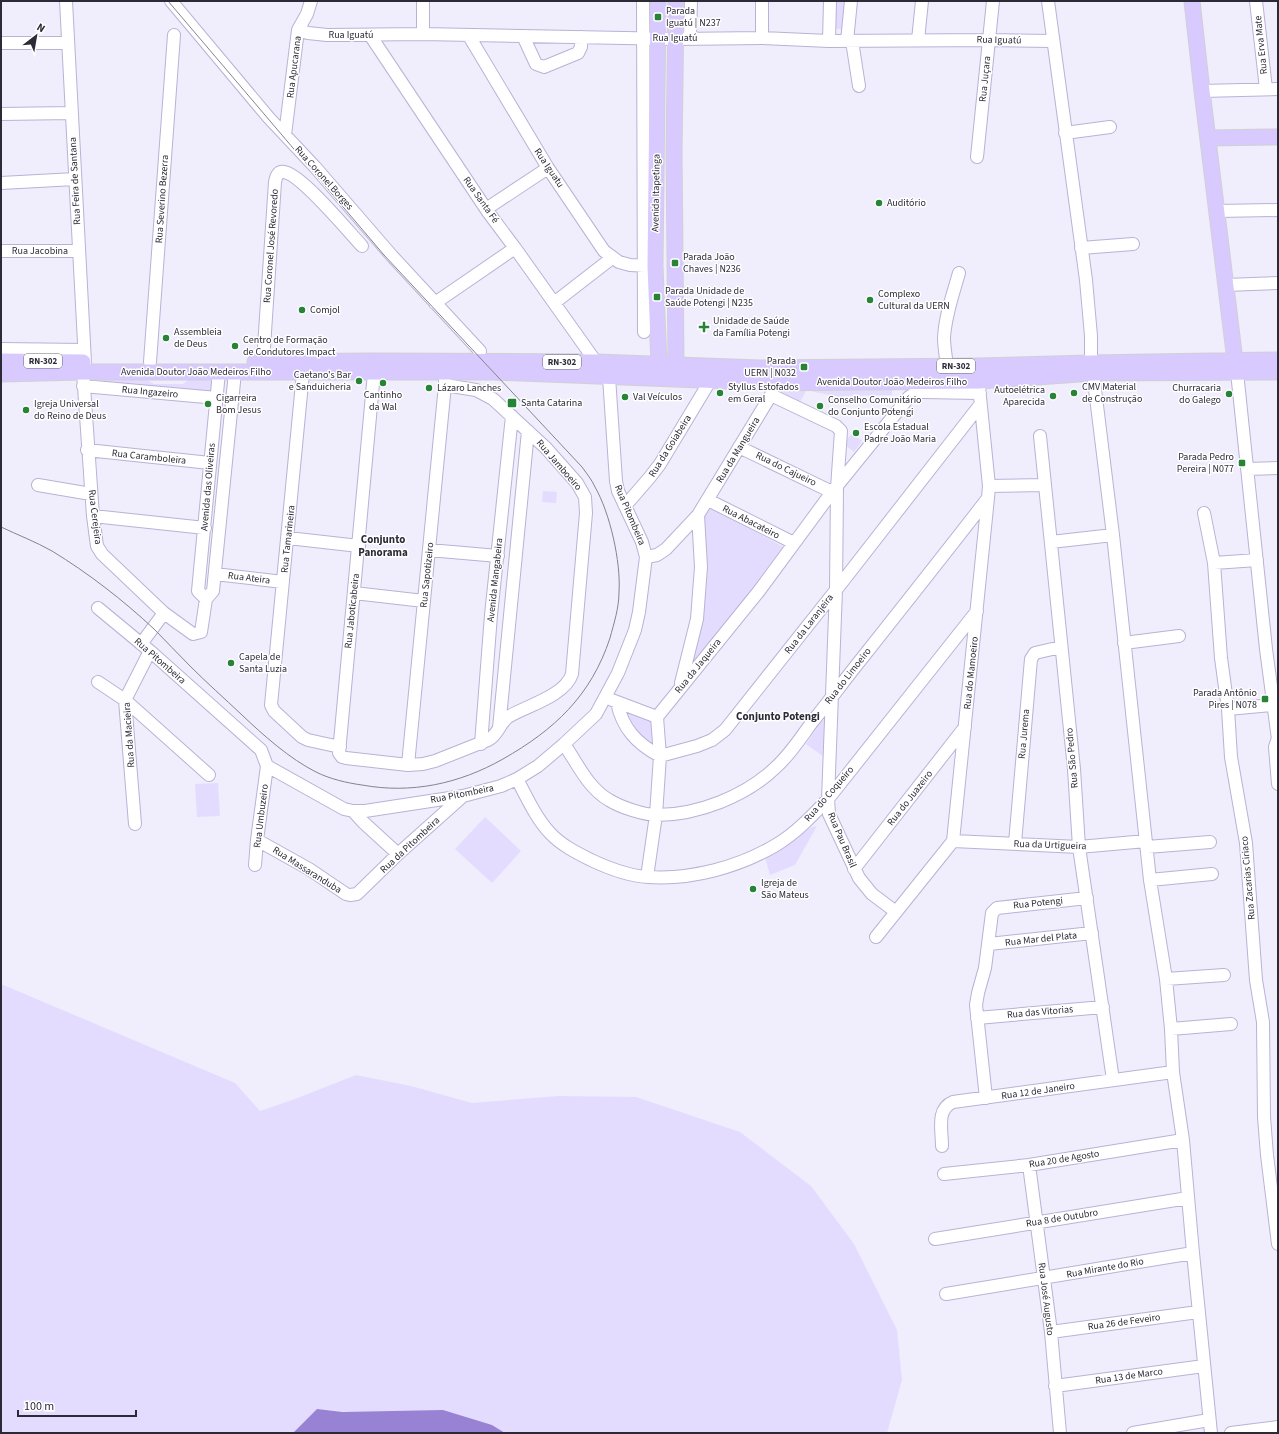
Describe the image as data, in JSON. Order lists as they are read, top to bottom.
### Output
{
  "streets": {
    "main road": ["Avenida Itapetinga", "RN-302", "Avenida Doutor João Medeiros Filho"],
    "street": [
      "Rua Iguatú",
      "Rua Erva Mate",
      "Rua Apucarana",
      "Rua Juçara",
      "Rua Iguatu",
      "Rua Coronel Borges",
      "Rua Feira de Santana",
      "Rua Severino Bezerra",
      "Rua Santa Fé",
      "Rua Coronel José Revoredo",
      "Rua Jacobina",
      "Rua Ingazeiro",
      "Rua da Goiabeira",
      "Rua da Mangueira",
      "Rua Caramboleira",
      "Rua Jamboeiro",
      "Rua do Cajueiro",
      "Avenida das Oliveiras",
      "Rua Pitombeira",
      "Rua Cerejeira",
      "Rua Abacateiro",
      "Rua Tamarineira",
      "Rua Sapotizeiro",
      "Rua Ateira",
      "Avenida Mangabeira",
      "Rua Jaboticabeira",
      "Rua da Laranjeira",
      "Rua da Jaqueira",
      "Rua do Mamoeiro",
      "Rua do Limoeiro",
      "Rua Jurema",
      "Rua da Macieira",
      "Rua São Pedro",
      "Rua do Coqueiro",
      "Rua do Juazeiro",
      "Rua Umbuzeiro",
      "Rua Pau Brasil",
      "Rua da Pitombeira",
      "Rua da Urtigueira",
      "Rua Massaranduba",
      "Rua Zacarias Ciriaco",
      "Rua Potengi",
      "Rua Mar del Plata",
      "Rua das Vitorias",
      "Rua 12 de Janeiro",
      "Rua 20 de Agosto",
      "Rua 8 de Outubro",
      "Rua Mirante do Rio",
      "Rua José Augusto",
      "Rua 26 de Feveiro",
      "Rua 13 de Marco"
    ]
  },
  "crossings": [
    ["Rua Iguatú", "Rua Apucarana"],
    ["Rua Iguatú", "Rua Juçara"],
    ["Rua Iguatú", "Rua Iguatu"],
    ["Rua Iguatú", "Avenida Itapetinga"],
    ["Rua Iguatú", "Rua Santa Fé"],
    ["Rua Apucarana", "Rua Coronel Borges"],
    ["Rua Iguatu", "Avenida Itapetinga"],
    ["Rua Iguatu", "Rua Santa Fé"],
    ["Rua Iguatu", "Avenida Doutor João Medeiros Filho"],
    ["Rua Feira de Santana", "Rua Jacobina"],
    ["Rua Feira de Santana", "Avenida Doutor João Medeiros Filho"],
    ["Rua Feira de Santana", "Rua Ingazeiro"],
    ["Rua Feira de Santana", "Rua Cerejeira"],
    ["Avenida Itapetinga", "Rua Santa Fé"],
    ["Avenida Itapetinga", "Avenida Doutor João Medeiros Filho"],
    ["Rua Severino Bezerra", "Avenida Doutor João Medeiros Filho"],
    ["Rua Santa Fé", "Avenida Doutor João Medeiros Filho"],
    ["Rua Coronel José Revoredo", "Avenida Doutor João Medeiros Filho"],
    ["Avenida Doutor João Medeiros Filho", "Rua Ingazeiro"],
    ["Avenida Doutor João Medeiros Filho", "Rua da Goiabeira"],
    ["Avenida Doutor João Medeiros Filho", "Rua da Mangueira"],
    ["Avenida Doutor João Medeiros Filho", "Rua Jamboeiro"],
    ["Avenida Doutor João Medeiros Filho", "Avenida das Oliveiras"],
    ["Avenida Doutor João Medeiros Filho", "Rua Pitombeira"],
    ["Avenida Doutor João Medeiros Filho", "Rua Cerejeira"],
    ["Avenida Doutor João Medeiros Filho", "Rua Tamarineira"],
    ["Avenida Doutor João Medeiros Filho", "Rua Sapotizeiro"],
    ["Avenida Doutor João Medeiros Filho", "Rua Jaboticabeira"],
    ["Avenida Doutor João Medeiros Filho", "Rua da Laranjeira"],
    ["Avenida Doutor João Medeiros Filho", "Rua da Jaqueira"],
    ["Avenida Doutor João Medeiros Filho", "Rua do Mamoeiro"],
    ["Avenida Doutor João Medeiros Filho", "Rua Pau Brasil"],
    ["Rua Ingazeiro", "Avenida das Oliveiras"],
    ["Rua Ingazeiro", "Rua Cerejeira"],
    ["Rua da Goiabeira", "Rua Pitombeira"],
    ["Rua da Mangueira", "Rua do Cajueiro"],
    ["Rua da Mangueira", "Rua Pitombeira"],
    ["Rua da Mangueira", "Rua Abacateiro"],
    ["Rua da Mangueira", "Rua Pau Brasil"],
    ["Rua Caramboleira", "Avenida das Oliveiras"],
    ["Rua Caramboleira", "Rua Cerejeira"],
    ["Rua Jamboeiro", "Rua Sapotizeiro"],
    ["Rua Jamboeiro", "Avenida Mangabeira"],
    ["Rua do Cajueiro", "Rua da Jaqueira"],
    ["Rua do Cajueiro", "Rua Pau Brasil"],
    ["Avenida das Oliveiras", "Rua Cerejeira"],
    ["Avenida das Oliveiras", "Rua Ateira"],
    ["Rua Pitombeira", "Rua do Limoeiro"],
    ["Rua Pitombeira", "Rua da Macieira"],
    ["Rua Pitombeira", "Rua do Coqueiro"],
    ["Rua Pitombeira", "Rua Umbuzeiro"],
    ["Rua Pitombeira", "Rua da Pitombeira"],
    ["Rua Cerejeira", "Rua da Macieira"],
    ["Rua Abacateiro", "Rua da Jaqueira"],
    ["Rua Tamarineira", "Rua Ateira"],
    ["Rua Tamarineira", "Rua Jaboticabeira"],
    ["Rua da Laranjeira", "Rua da Jaqueira"],
    ["Rua da Laranjeira", "Rua do Mamoeiro"],
    ["Rua da Laranjeira", "Rua Pau Brasil"],
    ["Rua da Jaqueira", "Rua do Mamoeiro"],
    ["Rua da Jaqueira", "Rua Pau Brasil"],
    ["Rua do Mamoeiro", "Rua do Limoeiro"],
    ["Rua do Mamoeiro", "Rua do Coqueiro"],
    ["Rua do Mamoeiro", "Rua do Juazeiro"],
    ["Rua do Mamoeiro", "Rua da Urtigueira"],
    ["Rua do Limoeiro", "Rua Pau Brasil"],
    ["Rua Jurema", "Rua São Pedro"],
    ["Rua Jurema", "Rua da Urtigueira"],
    ["Rua São Pedro", "Rua da Urtigueira"],
    ["Rua São Pedro", "Rua Potengi"],
    ["Rua São Pedro", "Rua Mar del Plata"],
    ["Rua São Pedro", "Rua das Vitorias"],
    ["Rua São Pedro", "Rua 12 de Janeiro"],
    ["Rua do Coqueiro", "Rua Pau Brasil"],
    ["Rua do Juazeiro", "Rua Pau Brasil"],
    ["Rua Umbuzeiro", "Rua Massaranduba"],
    ["Rua da Pitombeira", "Rua Massaranduba"],
    ["Rua Potengi", "Rua Mar del Plata"],
    ["Rua 20 de Agosto", "Rua José Augusto"],
    ["Rua 8 de Outubro", "Rua José Augusto"],
    ["Rua Mirante do Rio", "Rua José Augusto"],
    ["Rua José Augusto", "Rua 26 de Feveiro"],
    ["Rua José Augusto", "Rua 13 de Marco"]
  ],
  "districts": ["Conjunto Panorama", "Conjunto Potengi"],
  "places": {
    "transit": [
      "Parada Iguatú | N237",
      "Parada João Chaves | N236",
      "Parada Unidade de Saúde Potengi | N235",
      "Parada UERN | N032",
      "Santa Catarina",
      "Parada Pedro Pereira | N077",
      "Parada Antônio Pires | N078"
    ],
    "other": [
      "Auditório",
      "Complexo Cultural da UERN",
      "Comjol",
      "Assembleia de Deus",
      "Centro de Formação de Condutores Impact",
      "Caetano's Bar e Sanduicheria",
      "Cantinho da Wal",
      "Lázaro Lanches",
      "Styllus Estofados em Geral",
      "CMV Material de Construção",
      "Churracaria do Galego",
      "Autoelétrica Aparecida",
      "Val Veículos",
      "Cigarreira Bom Jesus",
      "Conselho Comunitário do Conjunto Potengi",
      "Igreja Universal do Reino de Deus",
      "Escola Estadual Padre João Maria",
      "Capela de Santa Luzia",
      "Igreja de São Mateus"
    ],
    "health": ["Unidade de Saúde da Família Potengi"]
  },
  "scale_bar": "100 m",
  "north": "top right"
}
